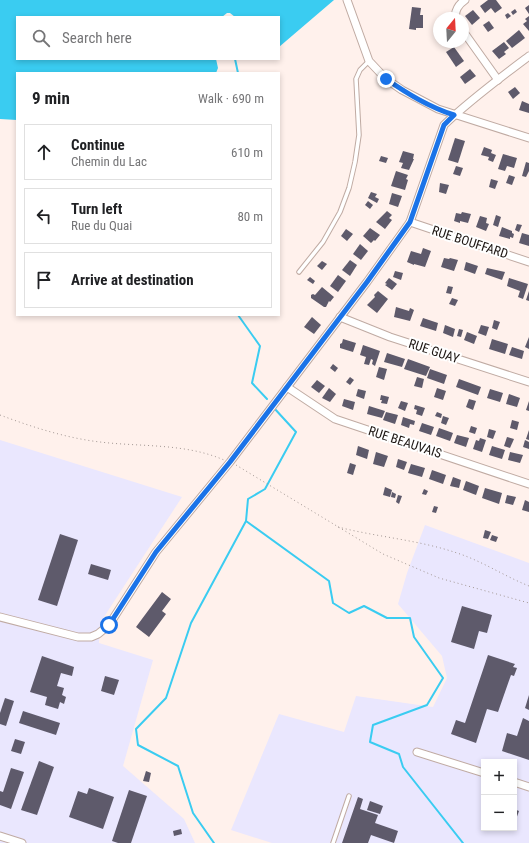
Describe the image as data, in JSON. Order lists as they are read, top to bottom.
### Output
{
  "streets": {
    "street": ["RUE BOUFFARD", "RUE GUAY", "RUE BEAUVAIS"]
  },
  "north": "top",
  "page": {
    "search": "Search here",
    "heading": ["9 min", "Walk · 690 m"],
    "list": [
      ["Continue", "Chemin du Lac", "610 m"],
      ["Turn left", "Rue du Quai", "80 m"],
      "Arrive at destination"
    ],
    "map_buttons": ["+", "−"]
  }
}
